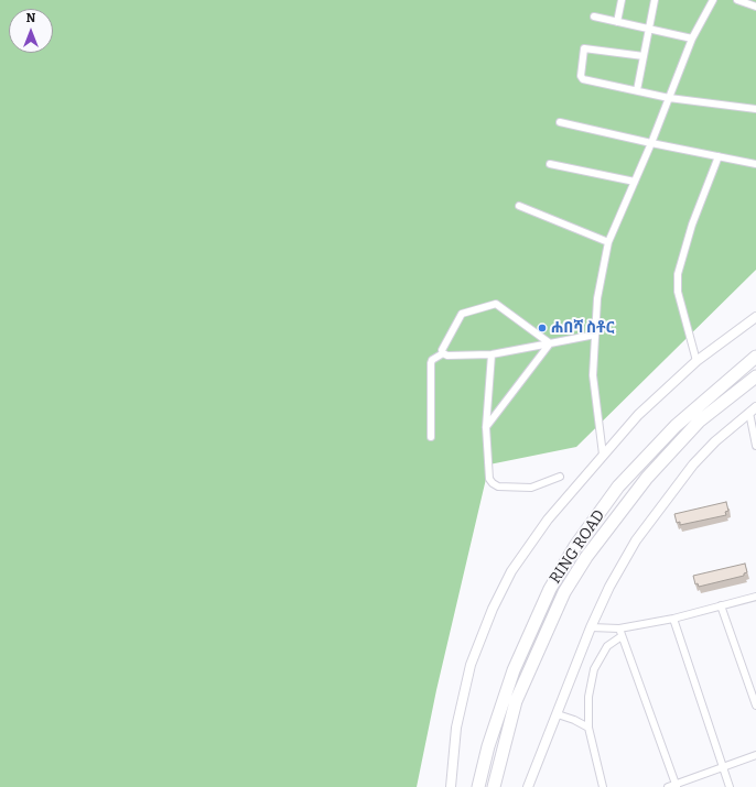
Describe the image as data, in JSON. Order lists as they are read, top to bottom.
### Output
{
  "streets": {
    "highway": ["RING ROAD"]
  },
  "places": ["ሐበሻ ስቶር"],
  "north": "top"
}
